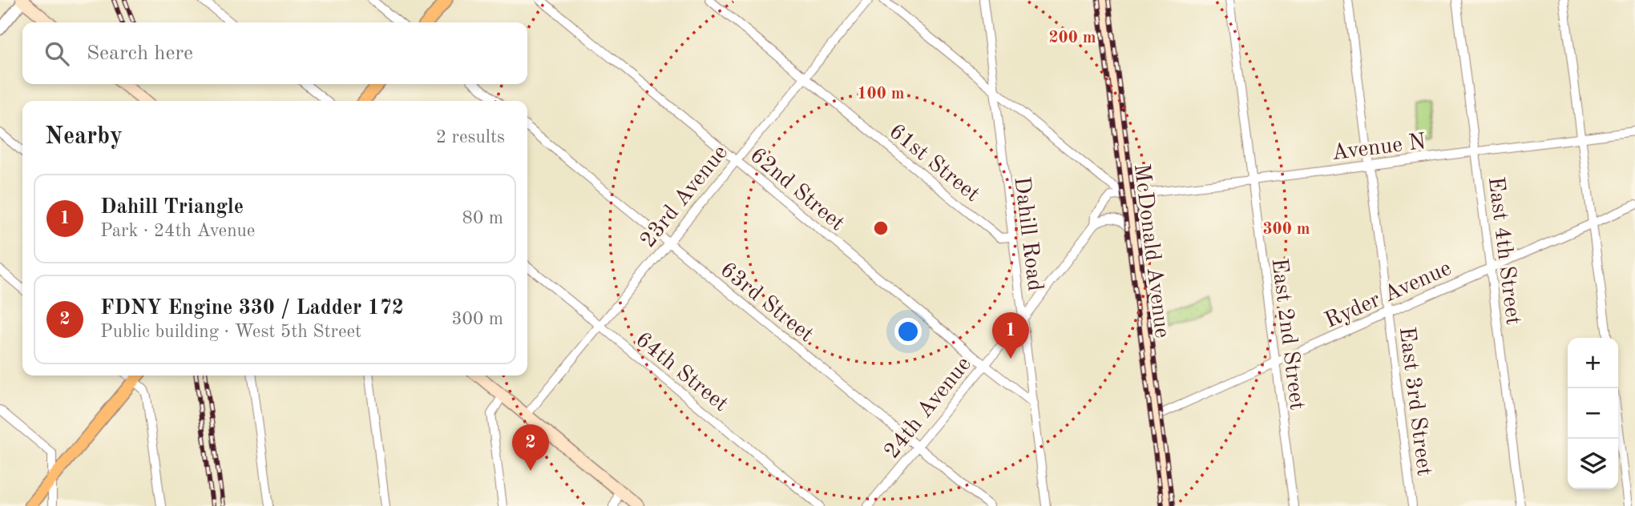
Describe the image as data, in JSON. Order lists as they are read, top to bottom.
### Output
{
  "streets": {
    "main road": ["McDonald Avenue"],
    "street": [
      "Avenue N",
      "61st Street",
      "62nd Street",
      "23rd Avenue",
      "Dahill Road",
      "East 4th Street",
      "Ryder Avenue",
      "63rd Street",
      "East 2nd Street",
      "64th Street",
      "East 3rd Street",
      "24th Avenue"
    ]
  },
  "crossings": [
    ["Avenue N", "McDonald Avenue"],
    ["Avenue N", "East 4th Street"],
    ["Avenue N", "East 2nd Street"],
    ["Avenue N", "East 3rd Street"],
    ["Avenue N", "24th Avenue"],
    ["61st Street", "23rd Avenue"],
    ["61st Street", "Dahill Road"],
    ["62nd Street", "23rd Avenue"],
    ["62nd Street", "Dahill Road"],
    ["62nd Street", "24th Avenue"],
    ["23rd Avenue", "63rd Street"],
    ["23rd Avenue", "64th Street"],
    ["Dahill Road", "24th Avenue"],
    ["McDonald Avenue", "Ryder Avenue"],
    ["McDonald Avenue", "24th Avenue"],
    ["East 4th Street", "Ryder Avenue"],
    ["Ryder Avenue", "East 2nd Street"],
    ["Ryder Avenue", "East 3rd Street"],
    ["63rd Street", "24th Avenue"]
  ],
  "page": {
    "search": "Search here",
    "heading": ["Nearby", "2 results"],
    "list": [
      {
        "mark": "1",
        "name": "Dahill Triangle",
        "note": "Park · 24th Avenue",
        "value": "80 m"
      },
      {
        "mark": "2",
        "name": "FDNY Engine 330 / Ladder 172",
        "note": "Public building · West 5th Street",
        "value": "300 m"
      }
    ],
    "pins": ["1", "2"],
    "map_buttons": ["+", "−"]
  },
  "rings": ["200 m", "100 m", "300 m"]
}
